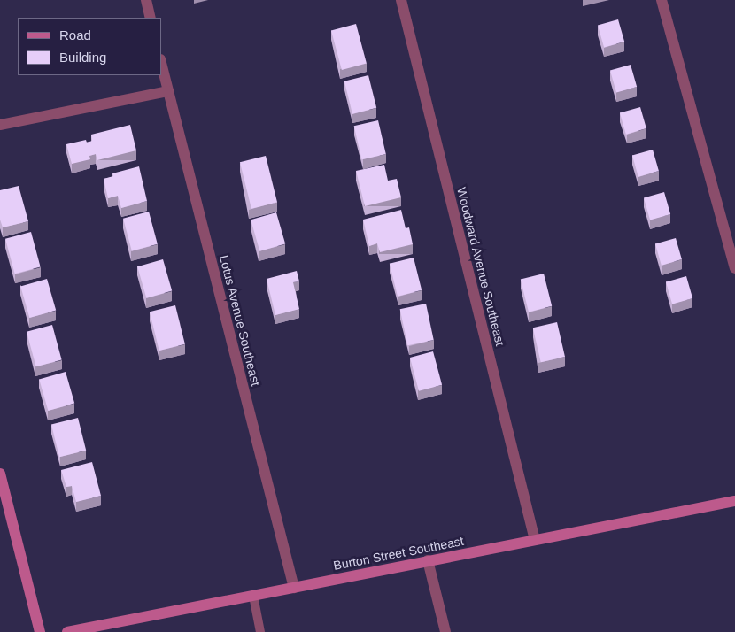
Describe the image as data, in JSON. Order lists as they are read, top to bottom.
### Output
{
  "streets": {
    "main road": ["Burton Street Southeast"],
    "street": ["Woodward Avenue Southeast", "Lotus Avenue Southeast"]
  },
  "crossings": [
    ["Woodward Avenue Southeast", "Burton Street Southeast"],
    ["Lotus Avenue Southeast", "Burton Street Southeast"]
  ],
  "legend": ["Road", "Building"]
}
